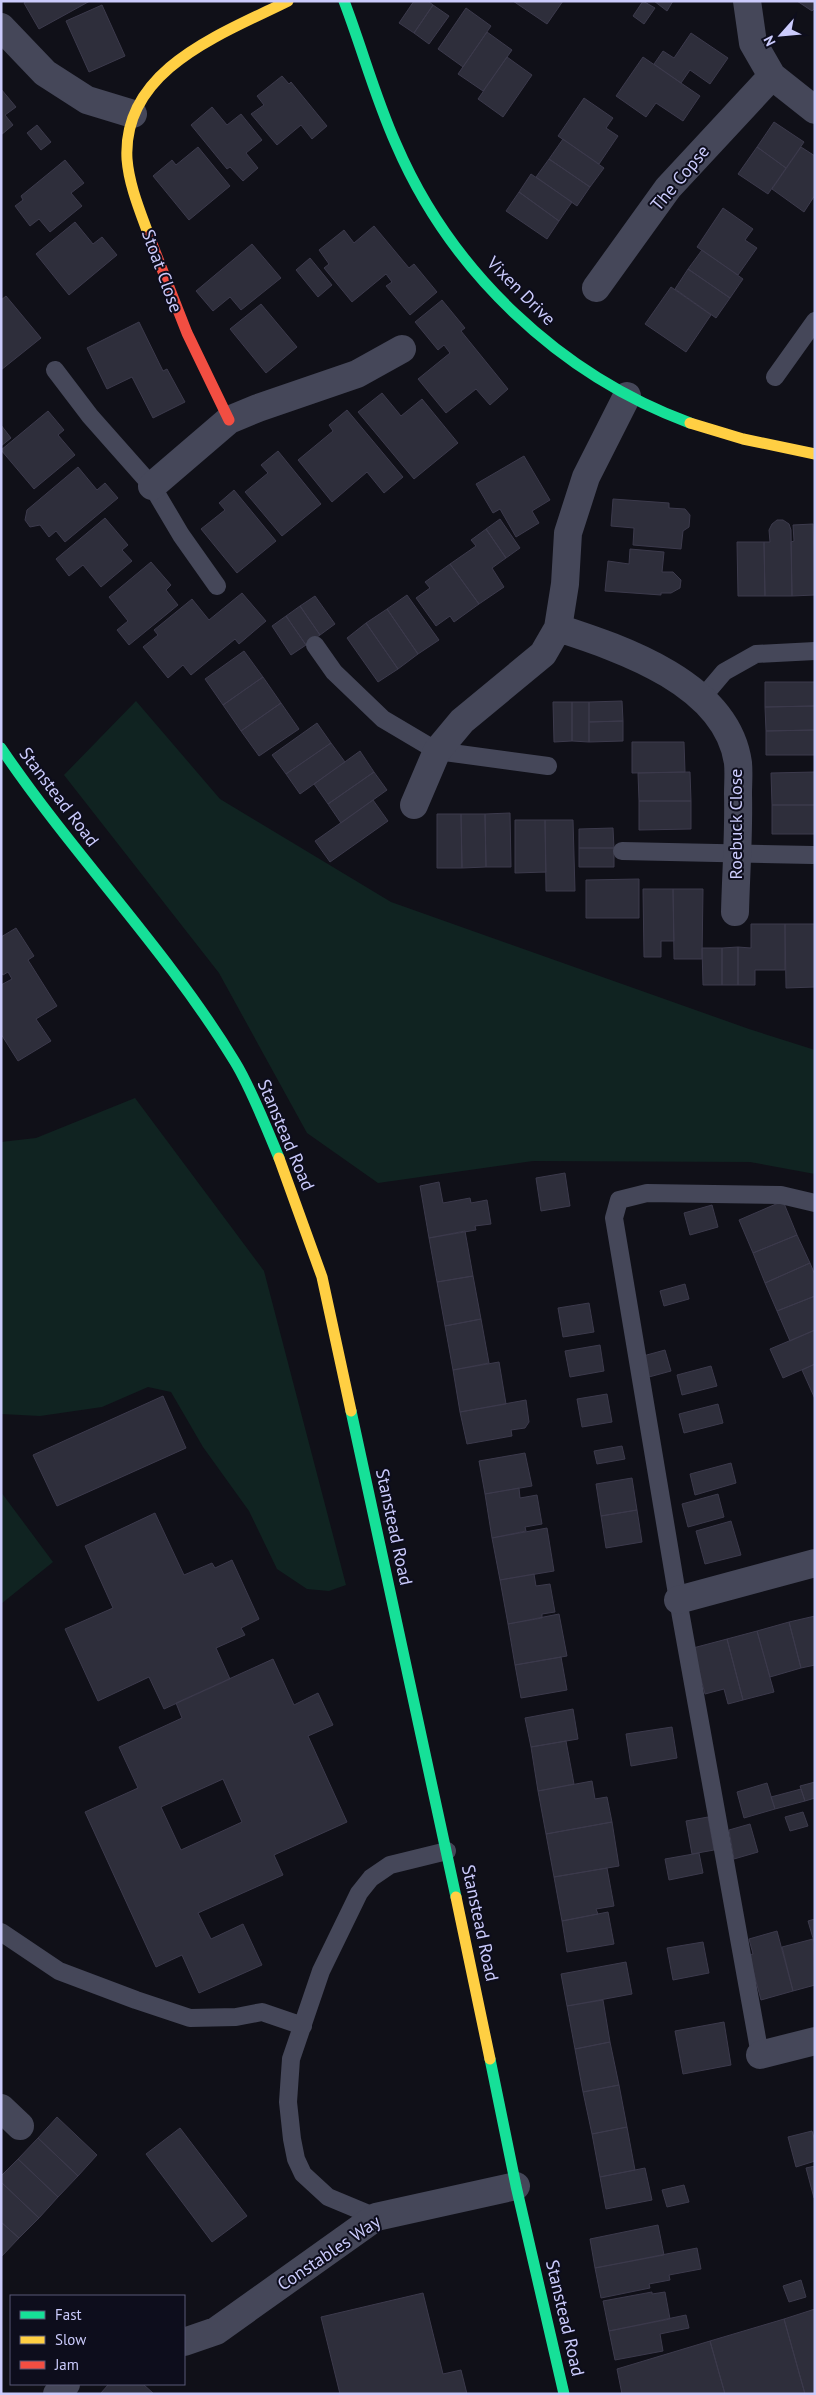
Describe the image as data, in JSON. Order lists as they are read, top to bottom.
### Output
{
  "streets": {
    "main road": ["Stoat Close", "Vixen Drive", "Stanstead Road"],
    "street": ["The Copse", "Roebuck Close", "Constables Way"]
  },
  "crossings": [
    ["Stanstead Road", "Constables Way"]
  ],
  "legend": ["Fast", "Slow", "Jam"],
  "north": "bottom left"
}
